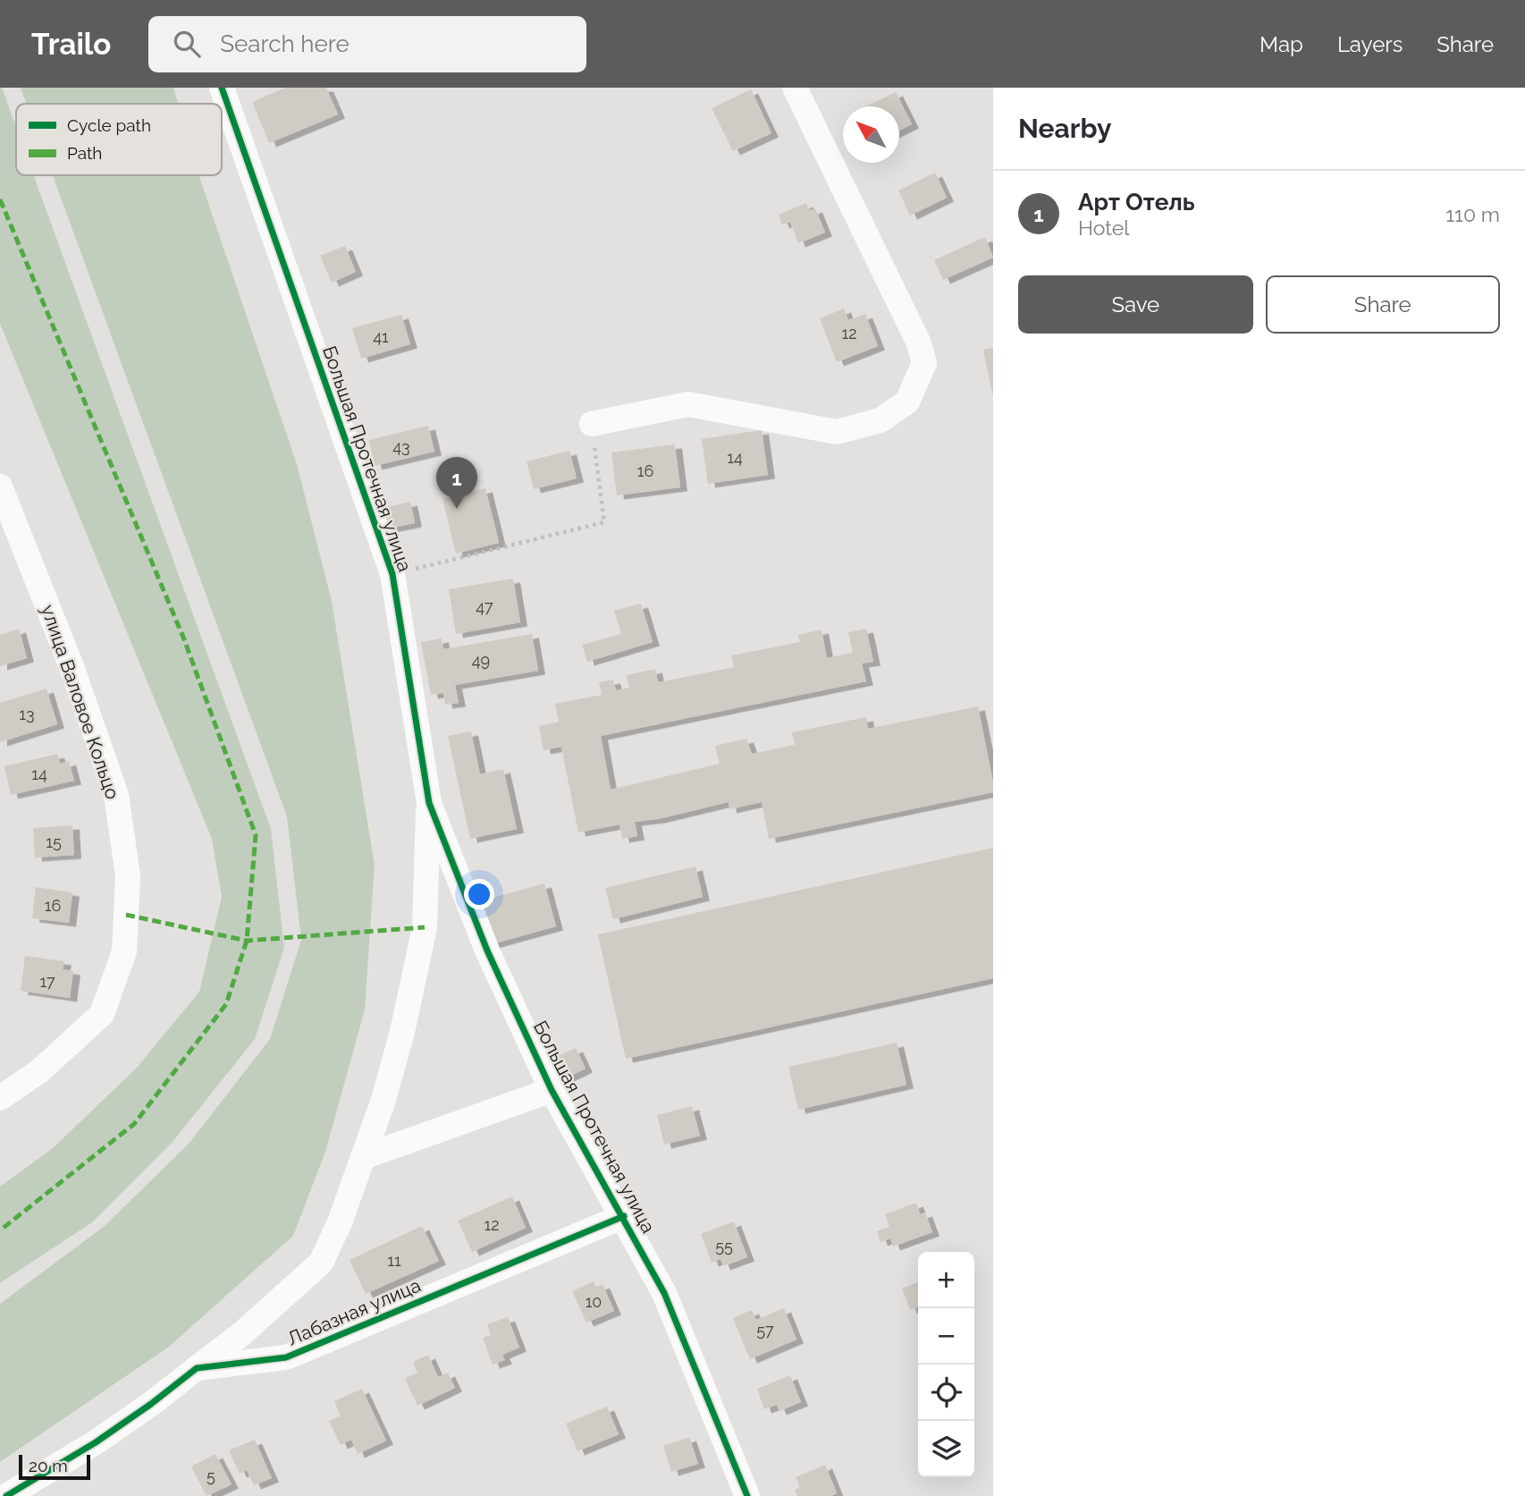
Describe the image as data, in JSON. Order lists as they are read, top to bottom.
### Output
{
  "streets": {
    "street": ["Большая Протечная улица", "улица Валовое Кольцо", "Лабазная улица"]
  },
  "crossings": [
    ["Большая Протечная улица", "Лабазная улица"]
  ],
  "house_numbers": [
    "12",
    "41",
    "43",
    "14",
    "16",
    "47",
    "49",
    "13",
    "14",
    "15",
    "16",
    "17",
    "12",
    "55",
    "11",
    "10",
    "57",
    "5"
  ],
  "legend": ["Cycle path", "Path"],
  "scale_bar": "20 m",
  "north": "top left",
  "page": {
    "header": "Trailo",
    "search": "Search here",
    "nav": ["Map", "Layers", "Share"],
    "heading": "Nearby",
    "list": [
      {
        "mark": "1",
        "name": "Арт Отель",
        "note": "Hotel",
        "value": "110 m"
      }
    ],
    "buttons": ["Save", "Share"],
    "pins": "1",
    "map_buttons": ["+", "−"],
    "scale": "20 m"
  }
}
